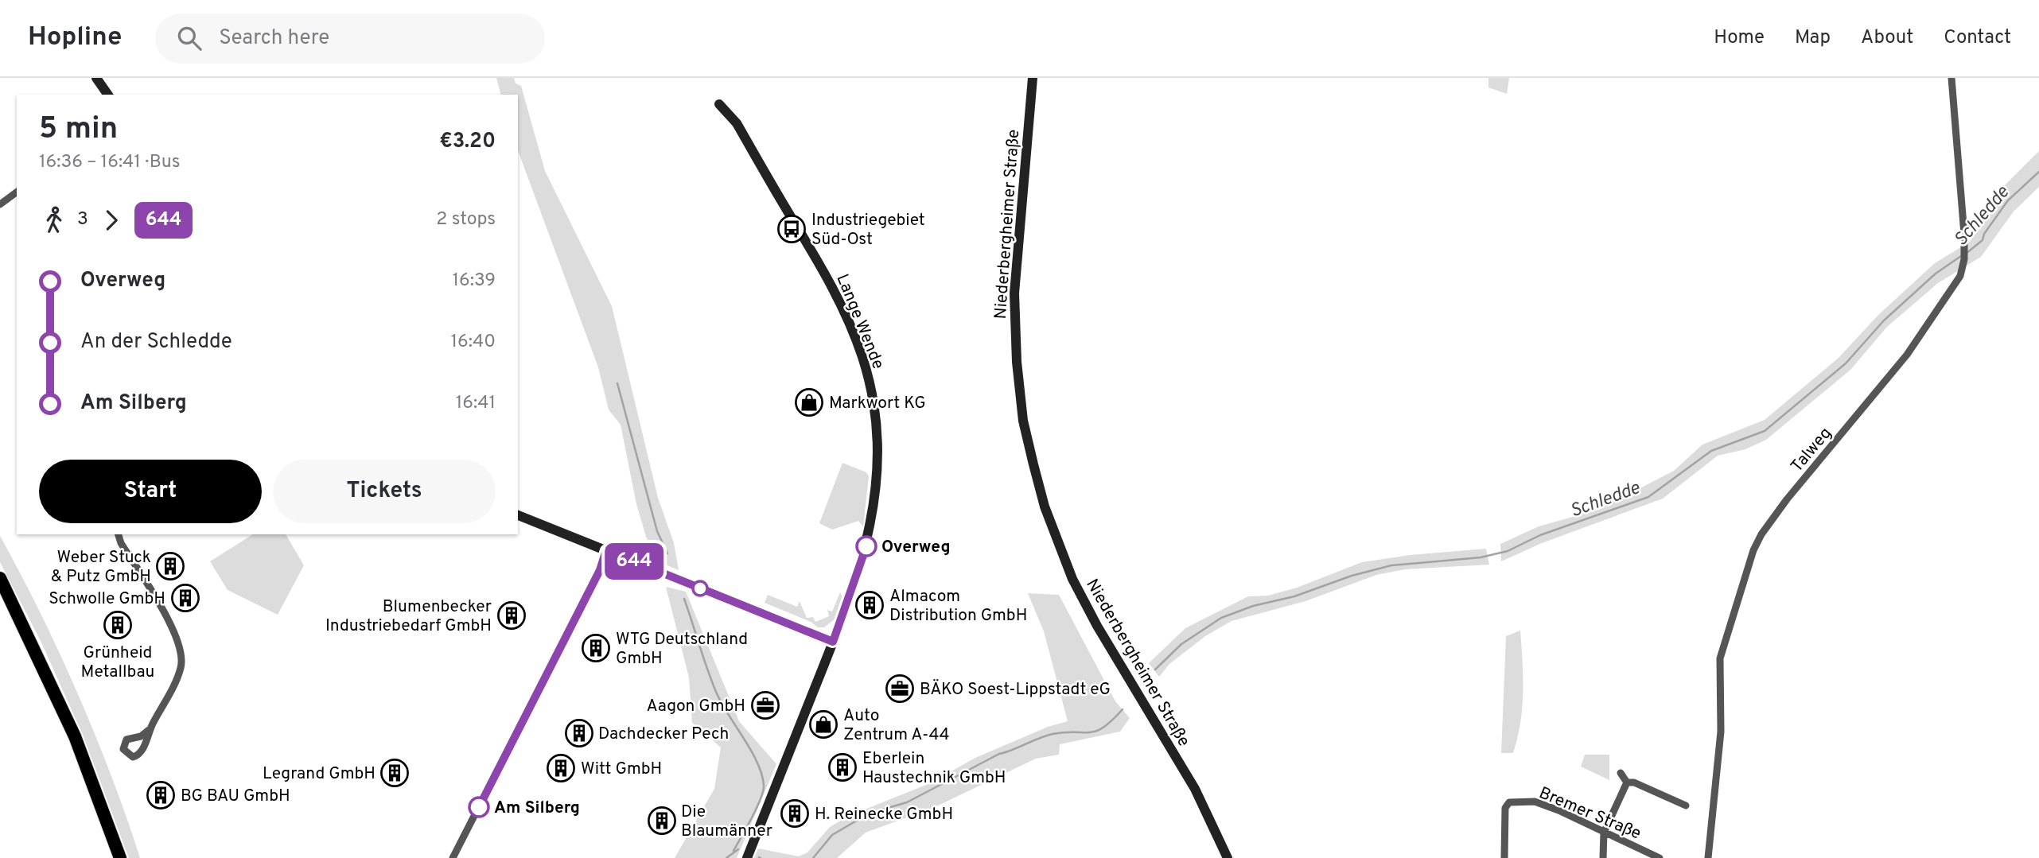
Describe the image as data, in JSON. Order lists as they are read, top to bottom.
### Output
{
  "streets": {
    "street": [
      "Niederbergheimer Straße",
      "Lange Wende",
      "Talweg",
      "Bremer Straße"
    ]
  },
  "water": ["Schledde"],
  "places": {
    "bus stop": ["Industriegebiet Süd-Ost"],
    "shop": ["Markwort KG", "Auto Zentrum A-44"],
    "other": ["Overweg", "Am Silberg"],
    "building": [
      "Weber Stuck & Putz GmbH",
      "Schwolle GmbH",
      "Almacom Distribution GmbH",
      "Blumenbecker Industriebedarf GmbH",
      "Grünheid Metallbau",
      "WTG Deutschland GmbH",
      "Dachdecker Pech",
      "Eberlein Haustechnik GmbH",
      "Witt GmbH",
      "Legrand GmbH",
      "BG BAU GmbH",
      "H. Reinecke GmbH",
      "Die Blaumänner"
    ],
    "office": ["BÄKO Soest-Lippstadt eG", "Aagon GmbH"]
  },
  "lines": ["bus line 644"],
  "page": {
    "header": "Hopline",
    "search": "Search here",
    "nav": [
      "Home",
      "Map",
      "About",
      "Contact"
    ],
    "on_map": "644",
    "heading": ["5 min", "16:36 – 16:41 · Bus", "€3.20"],
    "legs": ["3", "644", "2 stops"],
    "list": [
      {
        "name": "Overweg",
        "value": "16:39"
      },
      {
        "name": "An der Schledde",
        "value": "16:40"
      },
      {
        "name": "Am Silberg",
        "value": "16:41"
      }
    ],
    "buttons": ["Start", "Tickets"]
  }
}
